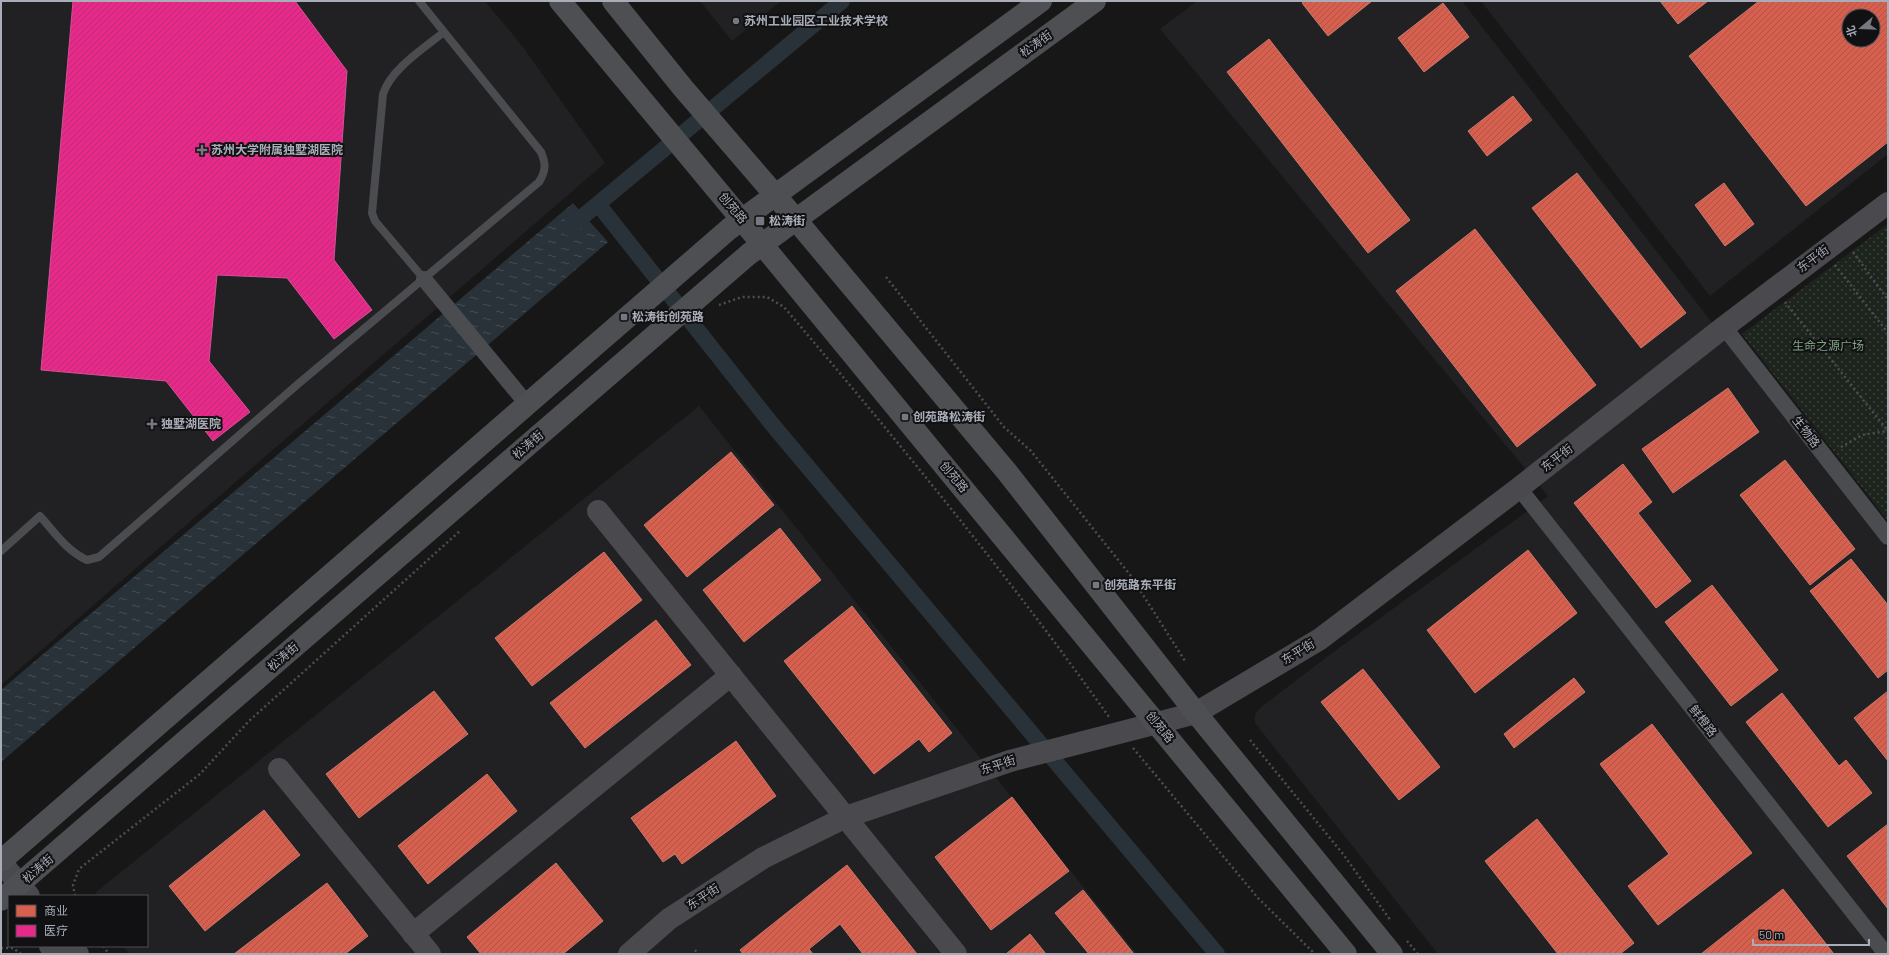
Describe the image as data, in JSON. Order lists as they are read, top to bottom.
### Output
{
  "streets": {
    "main road": ["松涛街", "创苑路"],
    "street": ["东平街", "生物路", "鲜橙路"]
  },
  "crossings": [
    ["松涛街", "创苑路"],
    ["创苑路", "东平街"],
    ["东平街", "生物路"],
    ["东平街", "鲜橙路"]
  ],
  "parks": ["生命之源广场"],
  "places": {
    "other": ["苏州工业园区工业技术学校"],
    "health": ["苏州大学附属独墅湖医院", "独墅湖医院"],
    "transit": [
      "松涛街",
      "松涛街创苑路",
      "创苑路松涛街",
      "创苑路东平街"
    ]
  },
  "legend": ["商业", "医疗"],
  "scale_bar": "50 m",
  "north": "left"
}
